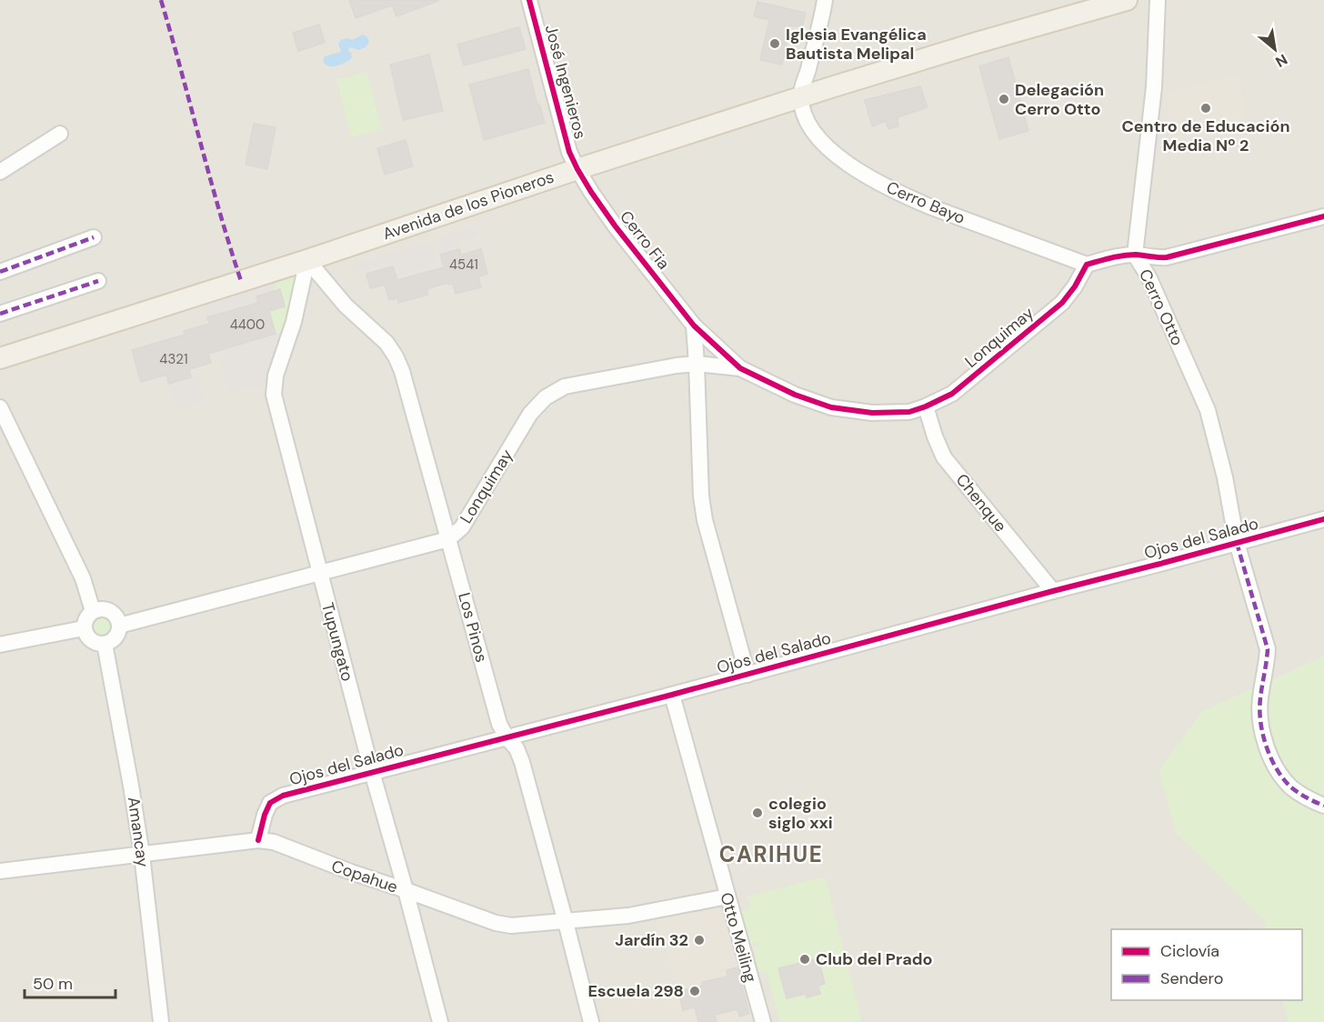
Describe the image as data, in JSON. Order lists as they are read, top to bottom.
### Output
{
  "streets": {
    "main road": ["Avenida de los Pioneros"],
    "street": [
      "José Ingenieros",
      "Cerro Bayo",
      "Cerro Fia",
      "Cerro Otto",
      "Lonquimay",
      "Chenque",
      "Ojos del Salado",
      "Los Pinos",
      "Tupungato",
      "Amancay",
      "Copahue",
      "Otto Meiling"
    ]
  },
  "crossings": [
    ["José Ingenieros", "Avenida de los Pioneros"],
    ["José Ingenieros", "Cerro Fia"],
    ["Cerro Bayo", "Avenida de los Pioneros"],
    ["Cerro Bayo", "Lonquimay"],
    ["Avenida de los Pioneros", "Cerro Fia"],
    ["Avenida de los Pioneros", "Los Pinos"],
    ["Avenida de los Pioneros", "Tupungato"],
    ["Cerro Fia", "Lonquimay"],
    ["Cerro Otto", "Ojos del Salado"],
    ["Lonquimay", "Chenque"],
    ["Lonquimay", "Los Pinos"],
    ["Lonquimay", "Tupungato"],
    ["Lonquimay", "Amancay"],
    ["Chenque", "Ojos del Salado"],
    ["Ojos del Salado", "Los Pinos"],
    ["Ojos del Salado", "Tupungato"],
    ["Ojos del Salado", "Copahue"],
    ["Ojos del Salado", "Otto Meiling"],
    ["Los Pinos", "Tupungato"],
    ["Los Pinos", "Copahue"],
    ["Tupungato", "Copahue"],
    ["Amancay", "Copahue"],
    ["Copahue", "Otto Meiling"]
  ],
  "districts": ["CARIHUE"],
  "places": [
    "Iglesia Evangélica Bautista Melipal",
    "Delegación Cerro Otto",
    "Centro de Educación Media Nº 2",
    "colegio siglo xxi",
    "Jardín 32",
    "Club del Prado",
    "Escuela 298"
  ],
  "house_numbers": ["4541", "4400", "4321"],
  "legend": ["Ciclovía", "Sendero"],
  "scale_bar": "50 m",
  "north": "bottom right"
}
